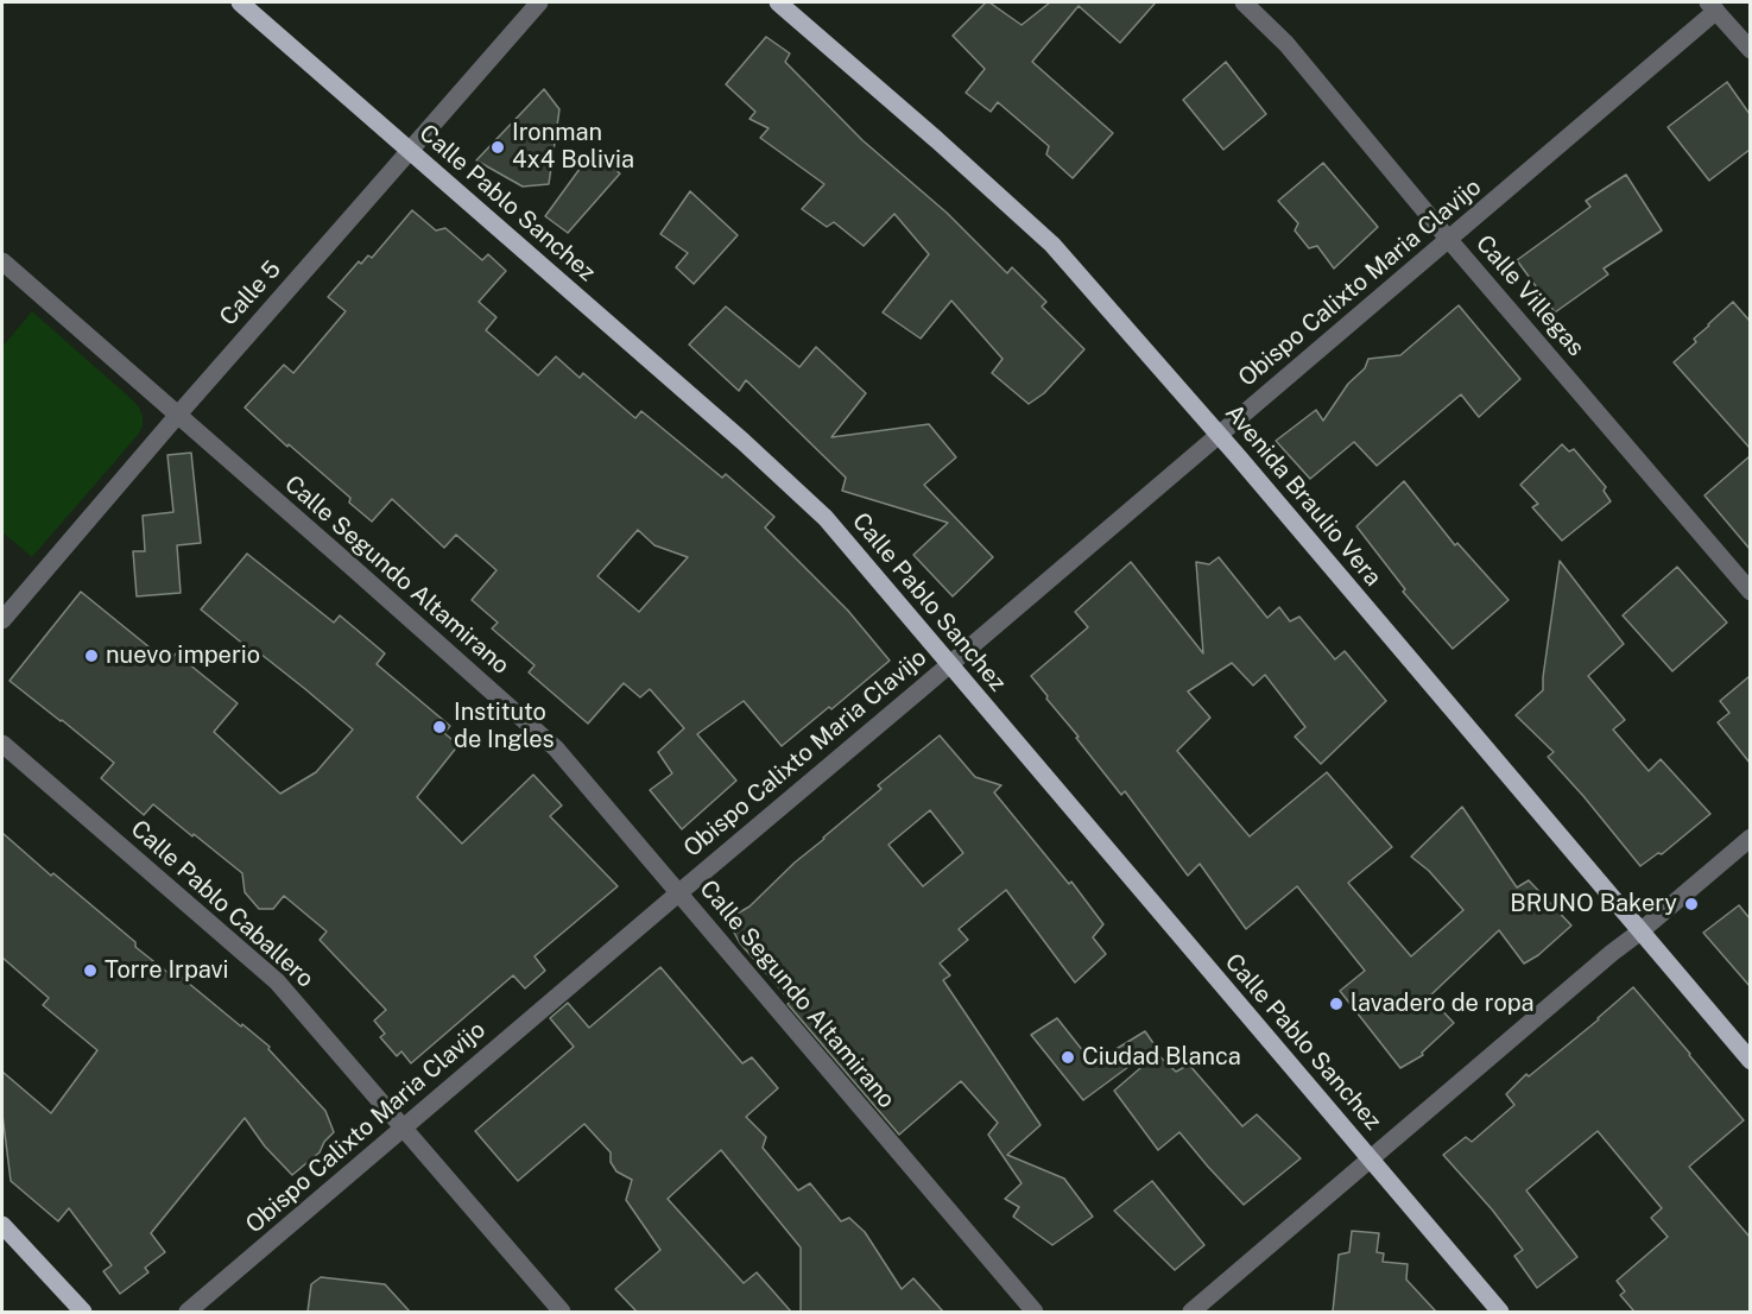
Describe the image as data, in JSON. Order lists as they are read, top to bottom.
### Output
{
  "streets": {
    "main road": ["Calle Pablo Sanchez", "Avenida Braulio Vera"],
    "street": [
      "Obispo Calixto Maria Clavijo",
      "Calle 5",
      "Calle Villegas",
      "Calle Segundo Altamirano",
      "Calle Pablo Caballero"
    ]
  },
  "crossings": [
    ["Calle Pablo Sanchez", "Obispo Calixto Maria Clavijo"],
    ["Calle Pablo Sanchez", "Calle 5"],
    ["Obispo Calixto Maria Clavijo", "Calle Villegas"],
    ["Obispo Calixto Maria Clavijo", "Avenida Braulio Vera"],
    ["Obispo Calixto Maria Clavijo", "Calle Segundo Altamirano"],
    ["Obispo Calixto Maria Clavijo", "Calle Pablo Caballero"],
    ["Calle 5", "Calle Segundo Altamirano"]
  ],
  "places": [
    "Ironman 4x4 Bolivia",
    "nuevo imperio",
    "Instituto de Ingles",
    "BRUNO Bakery",
    "Torre Irpavi",
    "lavadero de ropa",
    "Ciudad Blanca"
  ]
}
